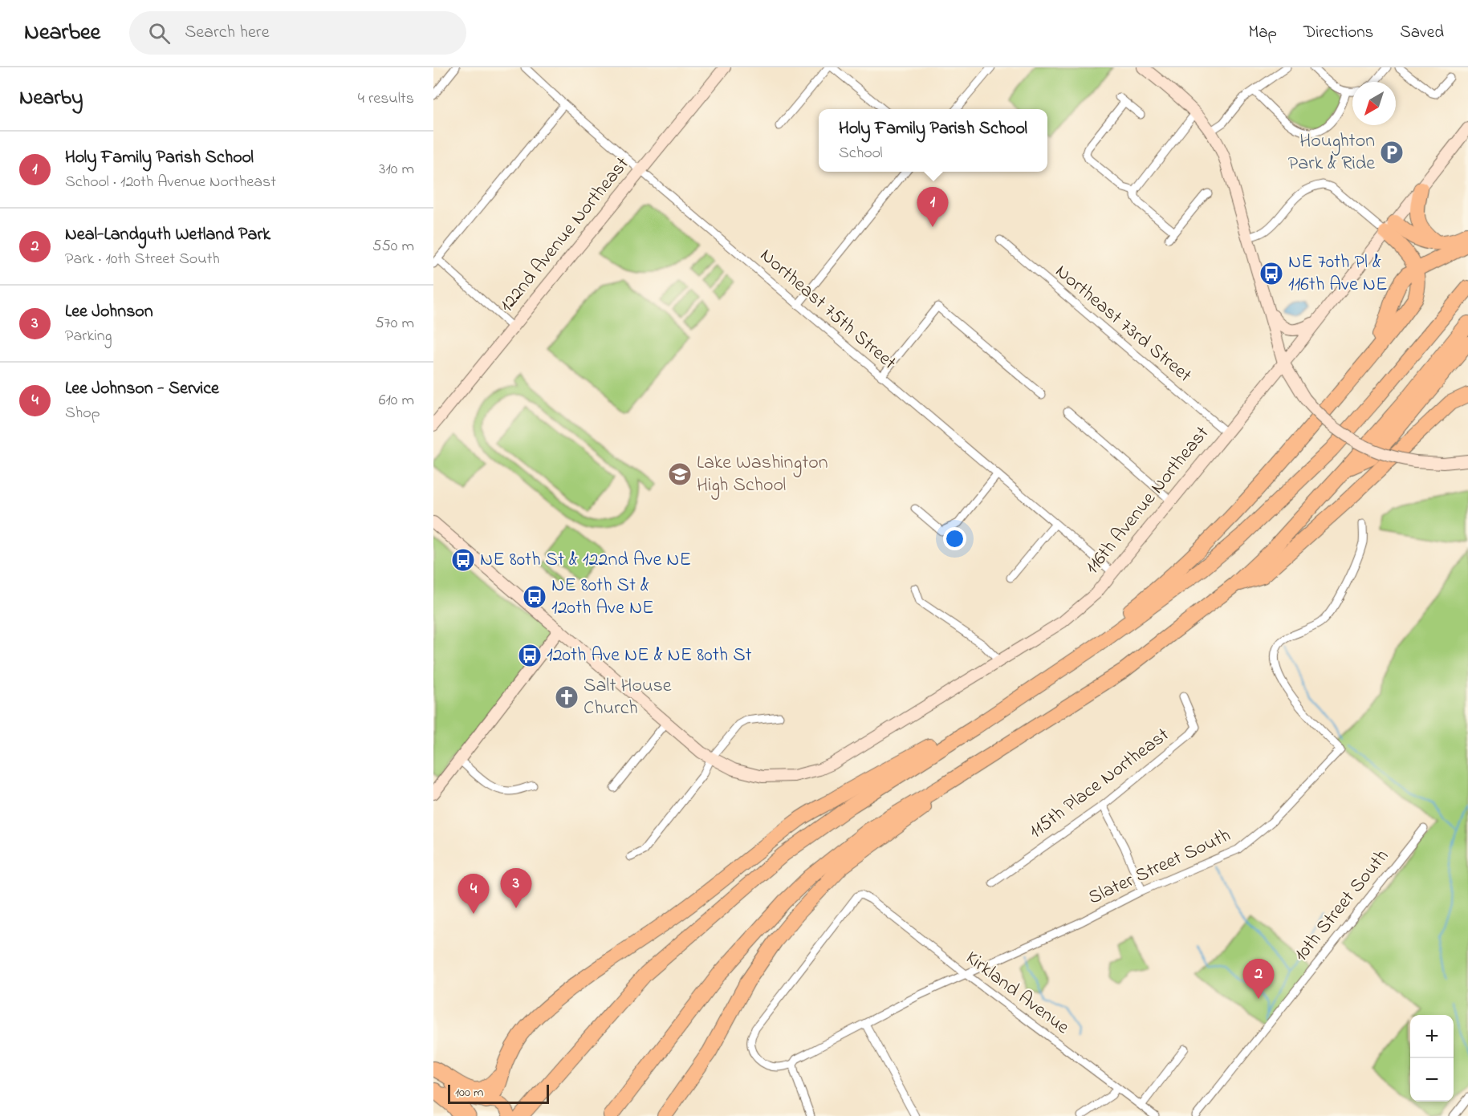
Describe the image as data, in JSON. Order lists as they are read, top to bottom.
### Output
{
  "streets": {
    "street": [
      "122nd Avenue Northeast",
      "Northeast 75th Street",
      "Northeast 73rd Street",
      "116th Avenue Northeast",
      "115th Place Northeast",
      "Slater Street South",
      "10th Street South",
      "Kirkland Avenue"
    ]
  },
  "crossings": [
    ["122nd Avenue Northeast", "Northeast 75th Street"],
    ["Northeast 75th Street", "116th Avenue Northeast"],
    ["Northeast 73rd Street", "116th Avenue Northeast"],
    ["Slater Street South", "Kirkland Avenue"]
  ],
  "places": {
    "parking": ["Houghton Park & Ride"],
    "bus stop": [
      "NE 70th Pl & 116th Ave NE",
      "NE 80th St & 122nd Ave NE",
      "NE 80th St & 120th Ave NE",
      "120th Ave NE & NE 80th St"
    ],
    "school or university": ["Lake Washington High School"],
    "church": ["Salt House Church"]
  },
  "scale_bar": "100 m",
  "north": "bottom left",
  "page": {
    "header": "Nearbee",
    "search": "Search here",
    "nav": ["Map", "Directions", "Saved"],
    "heading": ["Nearby", "4 results"],
    "popup": ["Holy Family Parish School", "School"],
    "list": [
      {
        "mark": "1",
        "name": "Holy Family Parish School",
        "note": "School · 120th Avenue Northeast",
        "value": "310 m"
      },
      {
        "mark": "2",
        "name": "Neal-Landguth Wetland Park",
        "note": "Park · 10th Street South",
        "value": "550 m"
      },
      {
        "mark": "3",
        "name": "Lee Johnson",
        "note": "Parking",
        "value": "570 m"
      },
      {
        "mark": "4",
        "name": "Lee Johnson - Service",
        "note": "Shop",
        "value": "610 m"
      }
    ],
    "pins": [
      "1",
      "3",
      "4",
      "2"
    ],
    "map_buttons": ["+", "−"],
    "scale": "100 m"
  }
}
